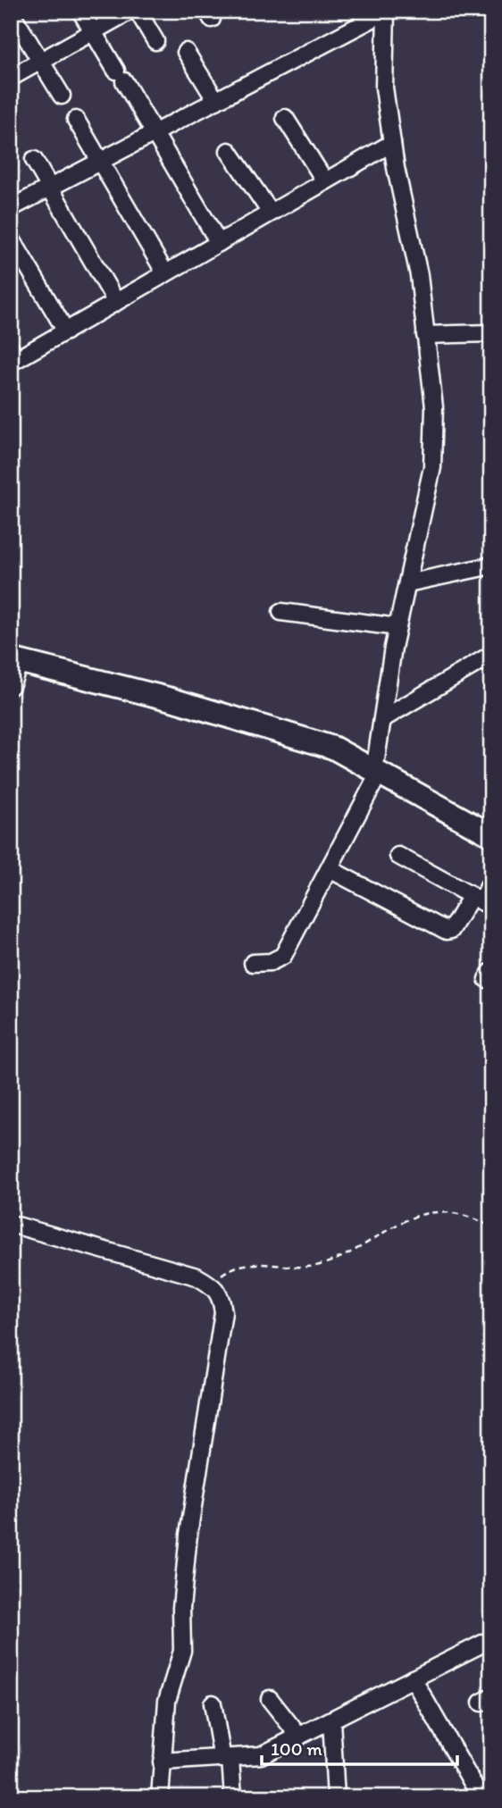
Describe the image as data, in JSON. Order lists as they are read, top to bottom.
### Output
{
  "scale_bar": "100 m"
}
